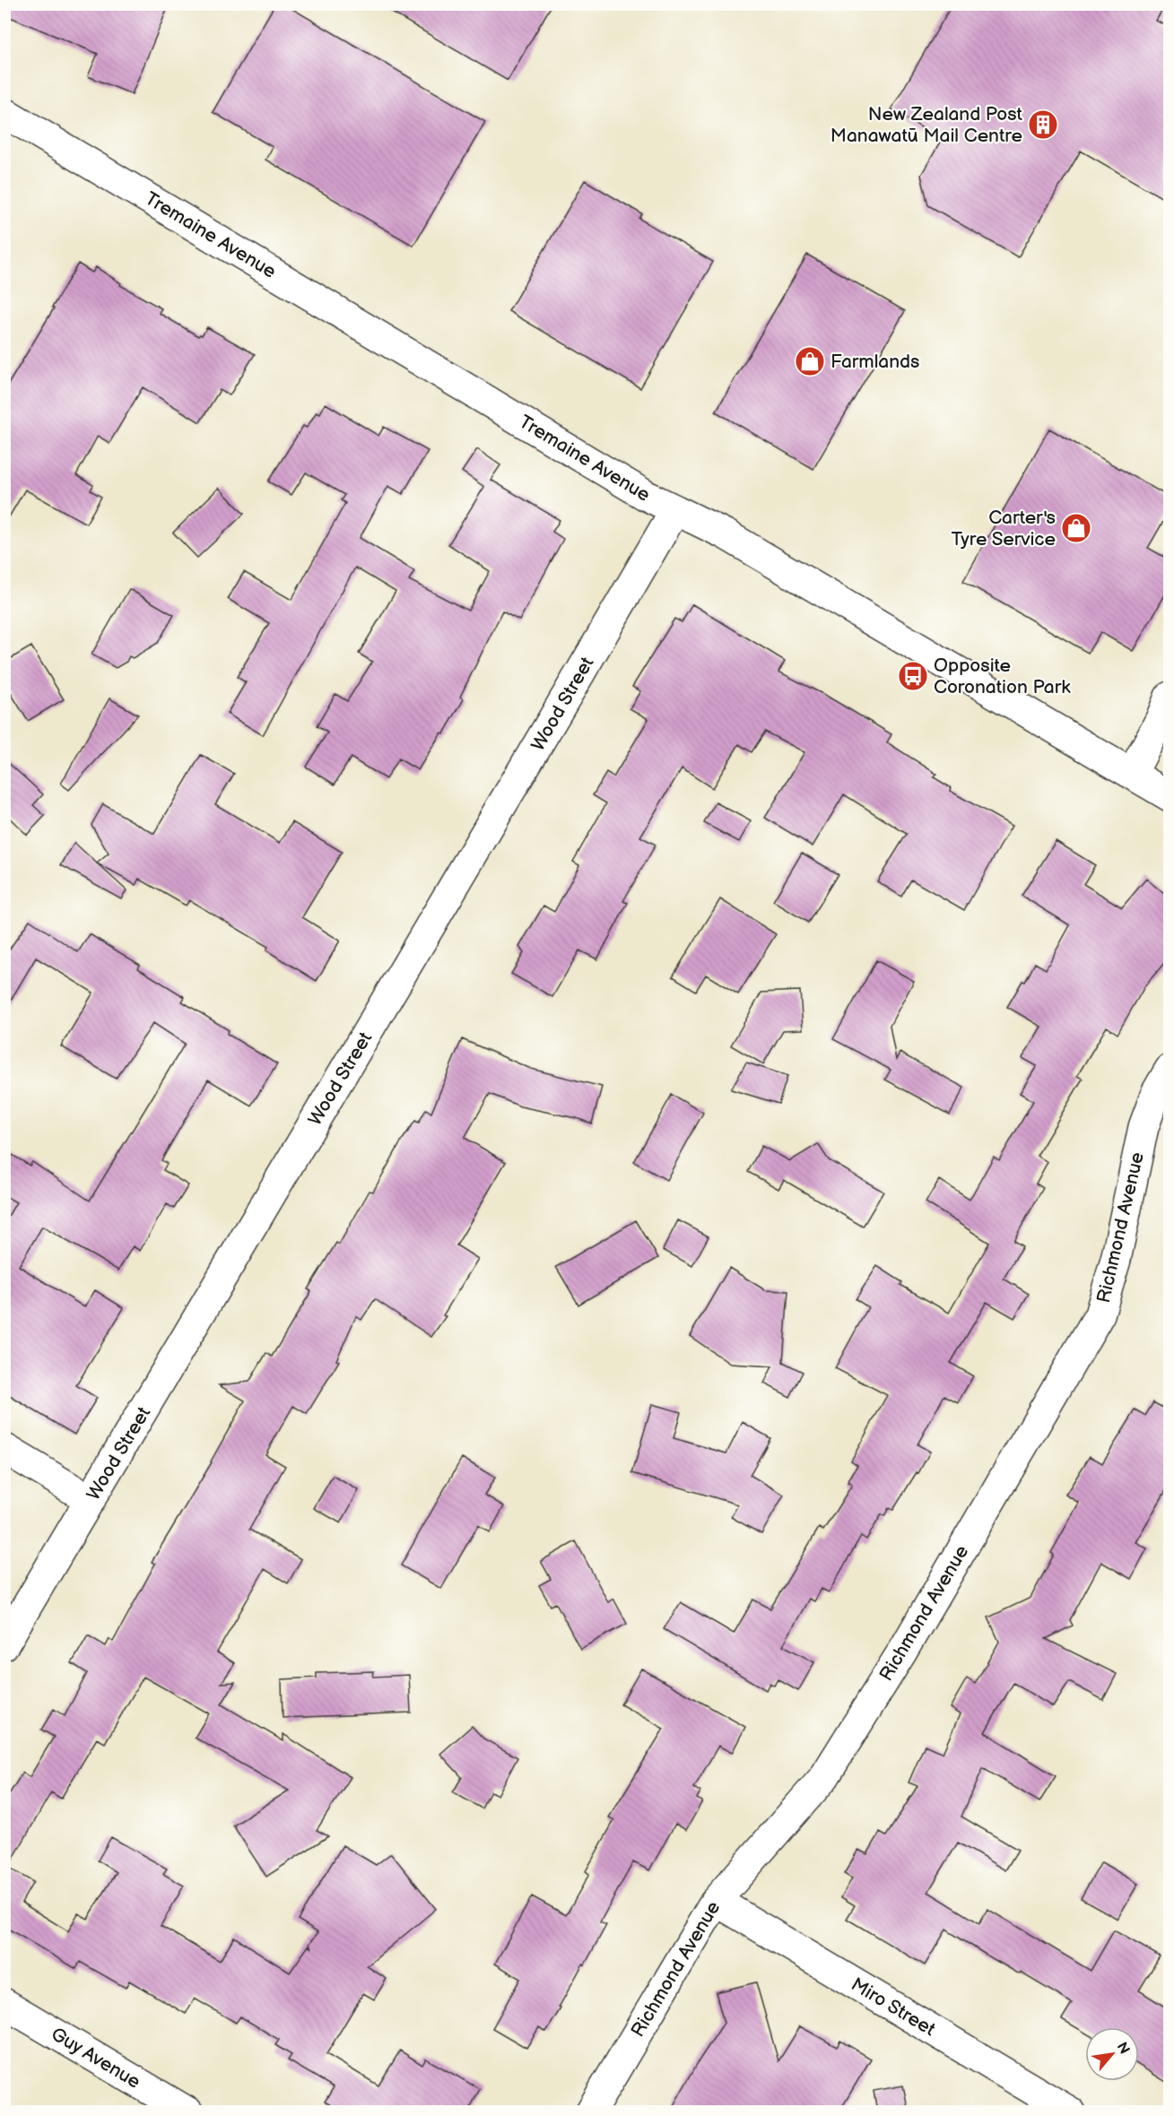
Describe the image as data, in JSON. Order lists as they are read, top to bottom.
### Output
{
  "streets": {
    "street": [
      "Tremaine Avenue",
      "Wood Street",
      "Richmond Avenue",
      "Miro Street",
      "Guy Avenue"
    ]
  },
  "crossings": [
    ["Tremaine Avenue", "Wood Street"],
    ["Richmond Avenue", "Miro Street"]
  ],
  "places": {
    "building": ["New Zealand Post Manawatū Mail Centre"],
    "shop": ["Farmlands", "Carter's Tyre Service"],
    "bus stop": ["Opposite Coronation Park"]
  },
  "north": "top right"
}
